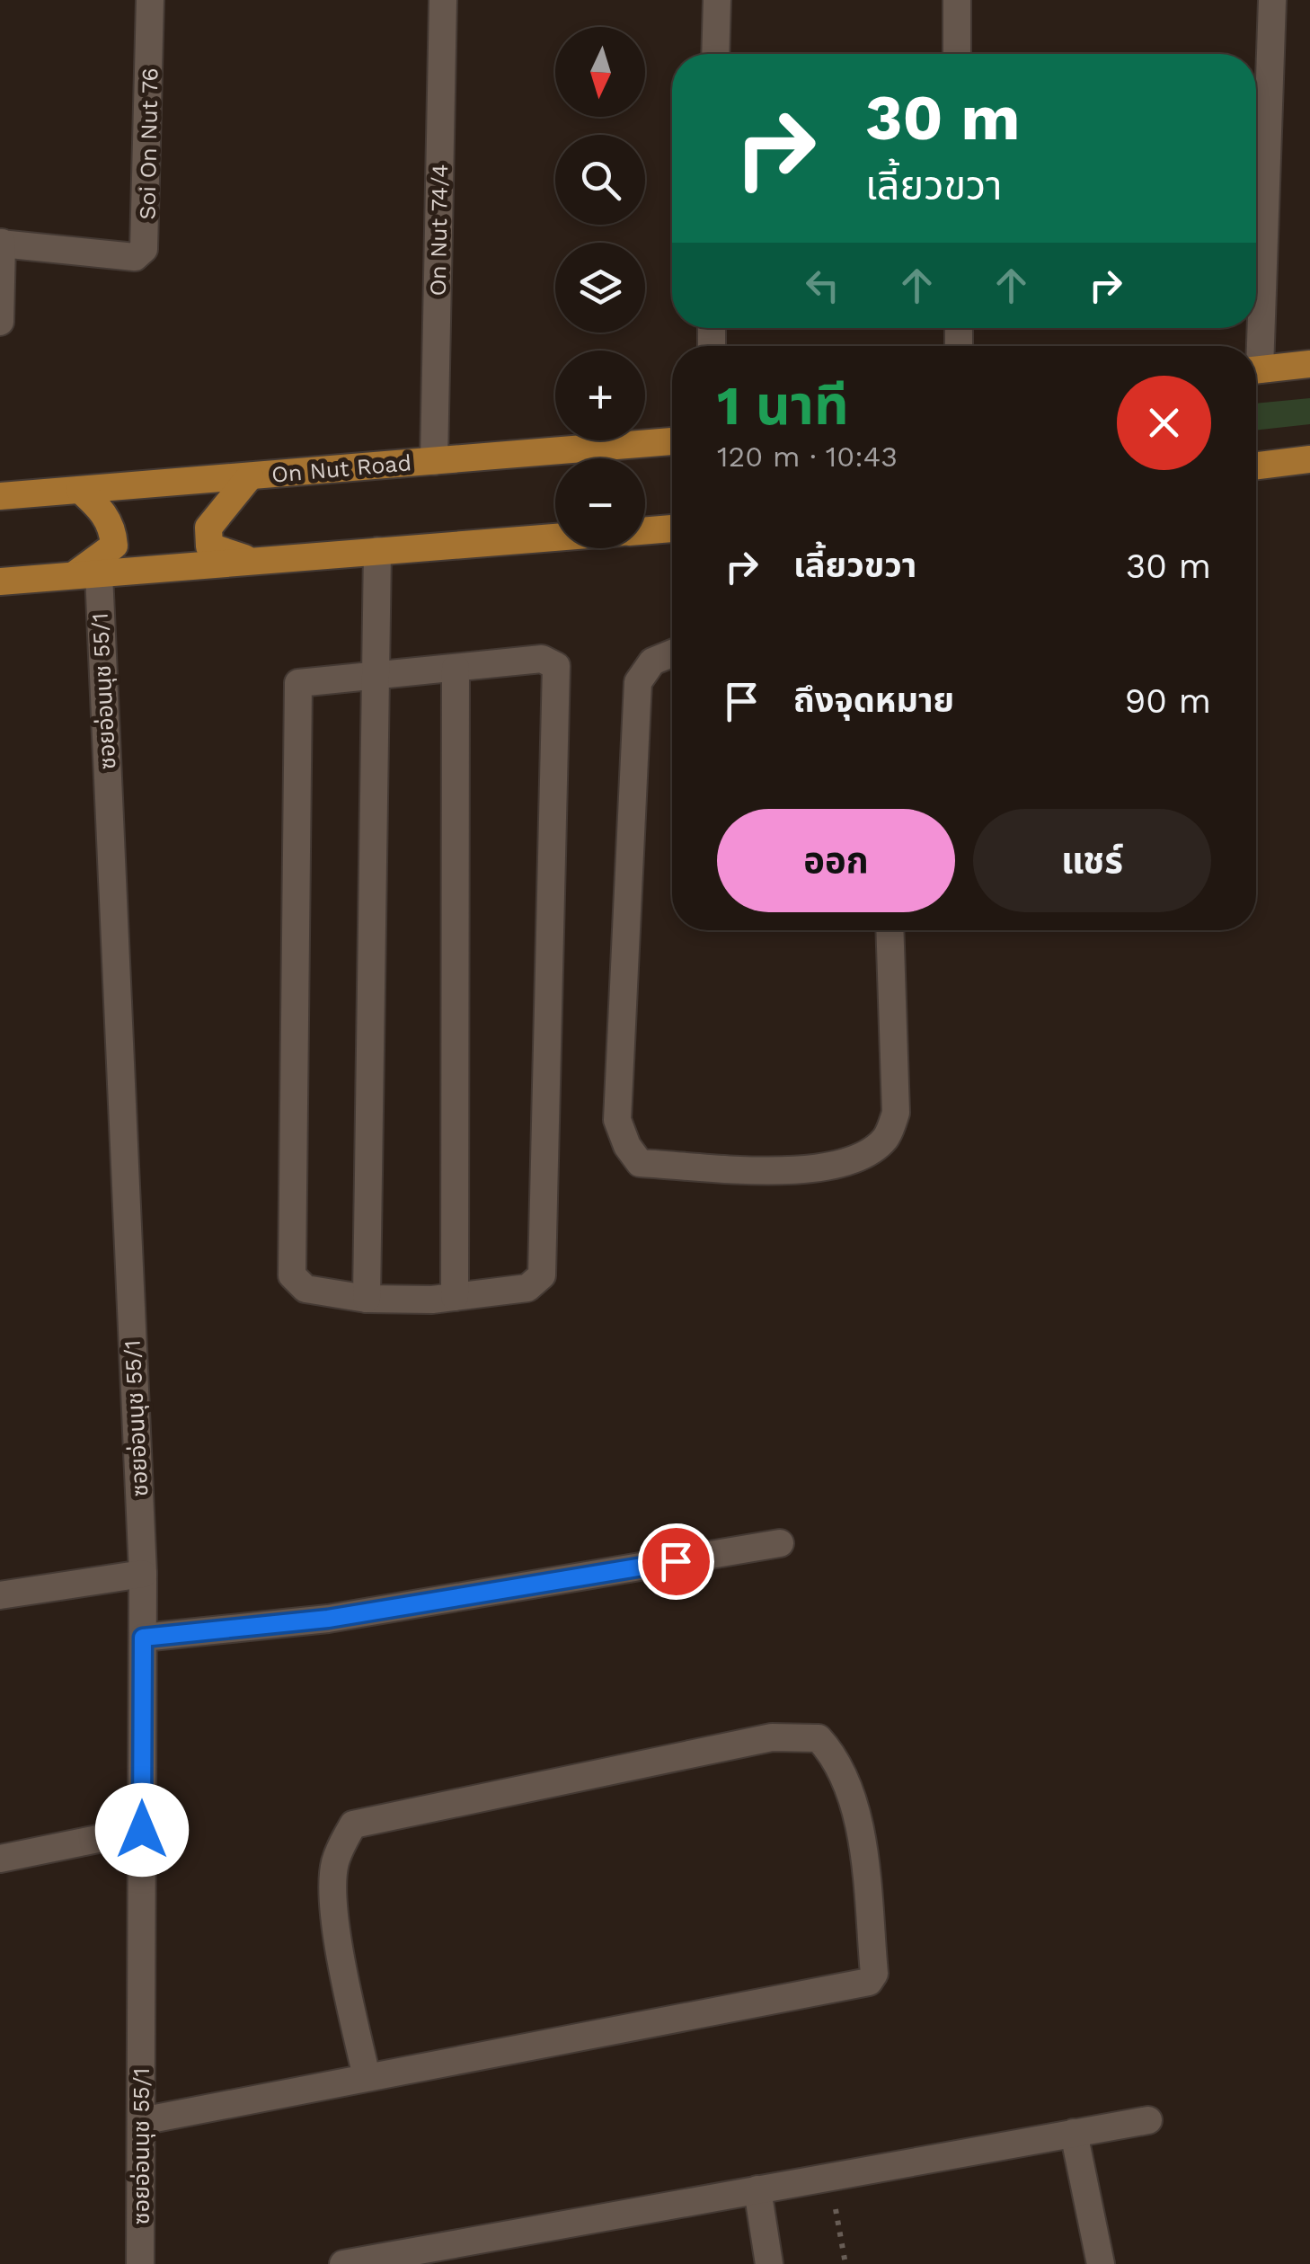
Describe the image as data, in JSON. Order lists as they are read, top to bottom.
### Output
{
  "streets": {
    "main road": ["On Nut Road"],
    "street": ["Soi On Nut 76", "On Nut 74/4", "ซอยอ่อนนุช 55/1"]
  },
  "crossings": [
    ["On Nut 74/4", "On Nut Road"]
  ],
  "north": "bottom",
  "page": {
    "map_buttons": ["+", "−"],
    "turn": ["30 m", "เลี้ยวขวา"],
    "heading": ["1 นาที", "120 m · 10:43"],
    "list": [
      {
        "name": "เลี้ยวขวา",
        "value": "30 m"
      },
      {
        "name": "ถึงจุดหมาย",
        "value": "90 m"
      }
    ],
    "buttons": ["ออก", "แชร์"]
  }
}
